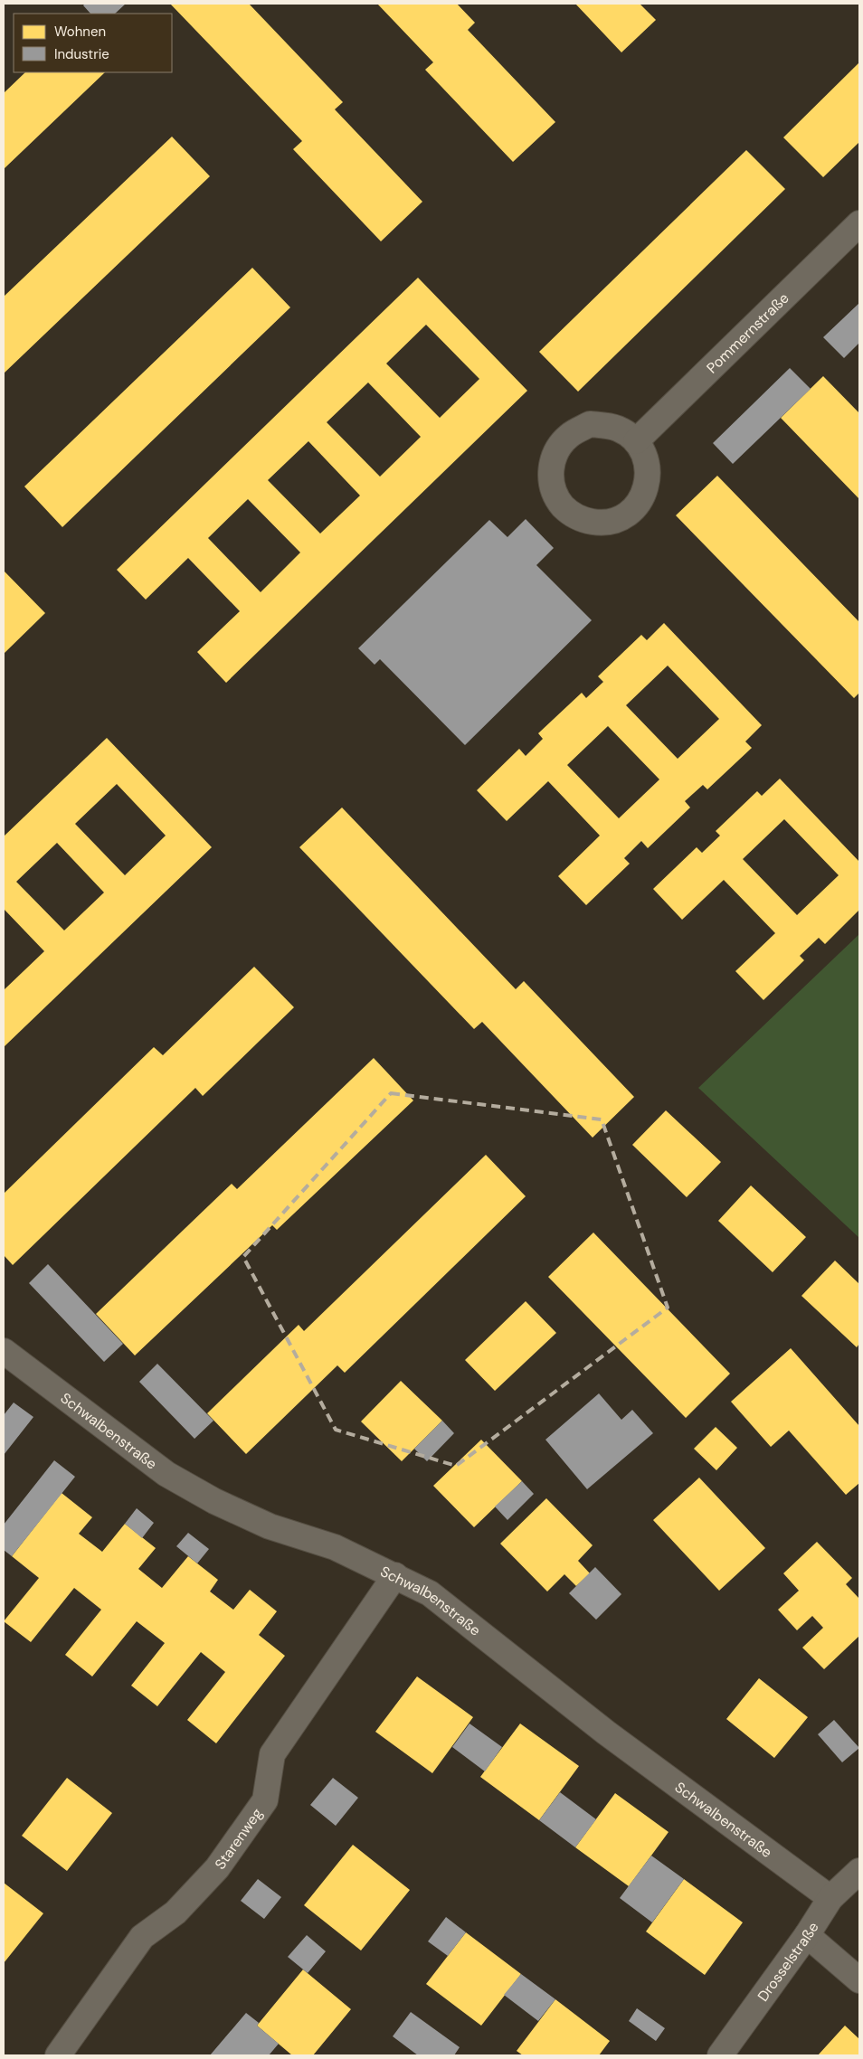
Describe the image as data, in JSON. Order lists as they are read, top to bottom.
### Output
{
  "streets": {
    "street": [
      "Pommernstraße",
      "Schwalbenstraße",
      "Starenweg",
      "Drosselstraße"
    ]
  },
  "crossings": [
    ["Schwalbenstraße", "Starenweg"],
    ["Schwalbenstraße", "Drosselstraße"]
  ],
  "legend": ["Wohnen", "Industrie"]
}
